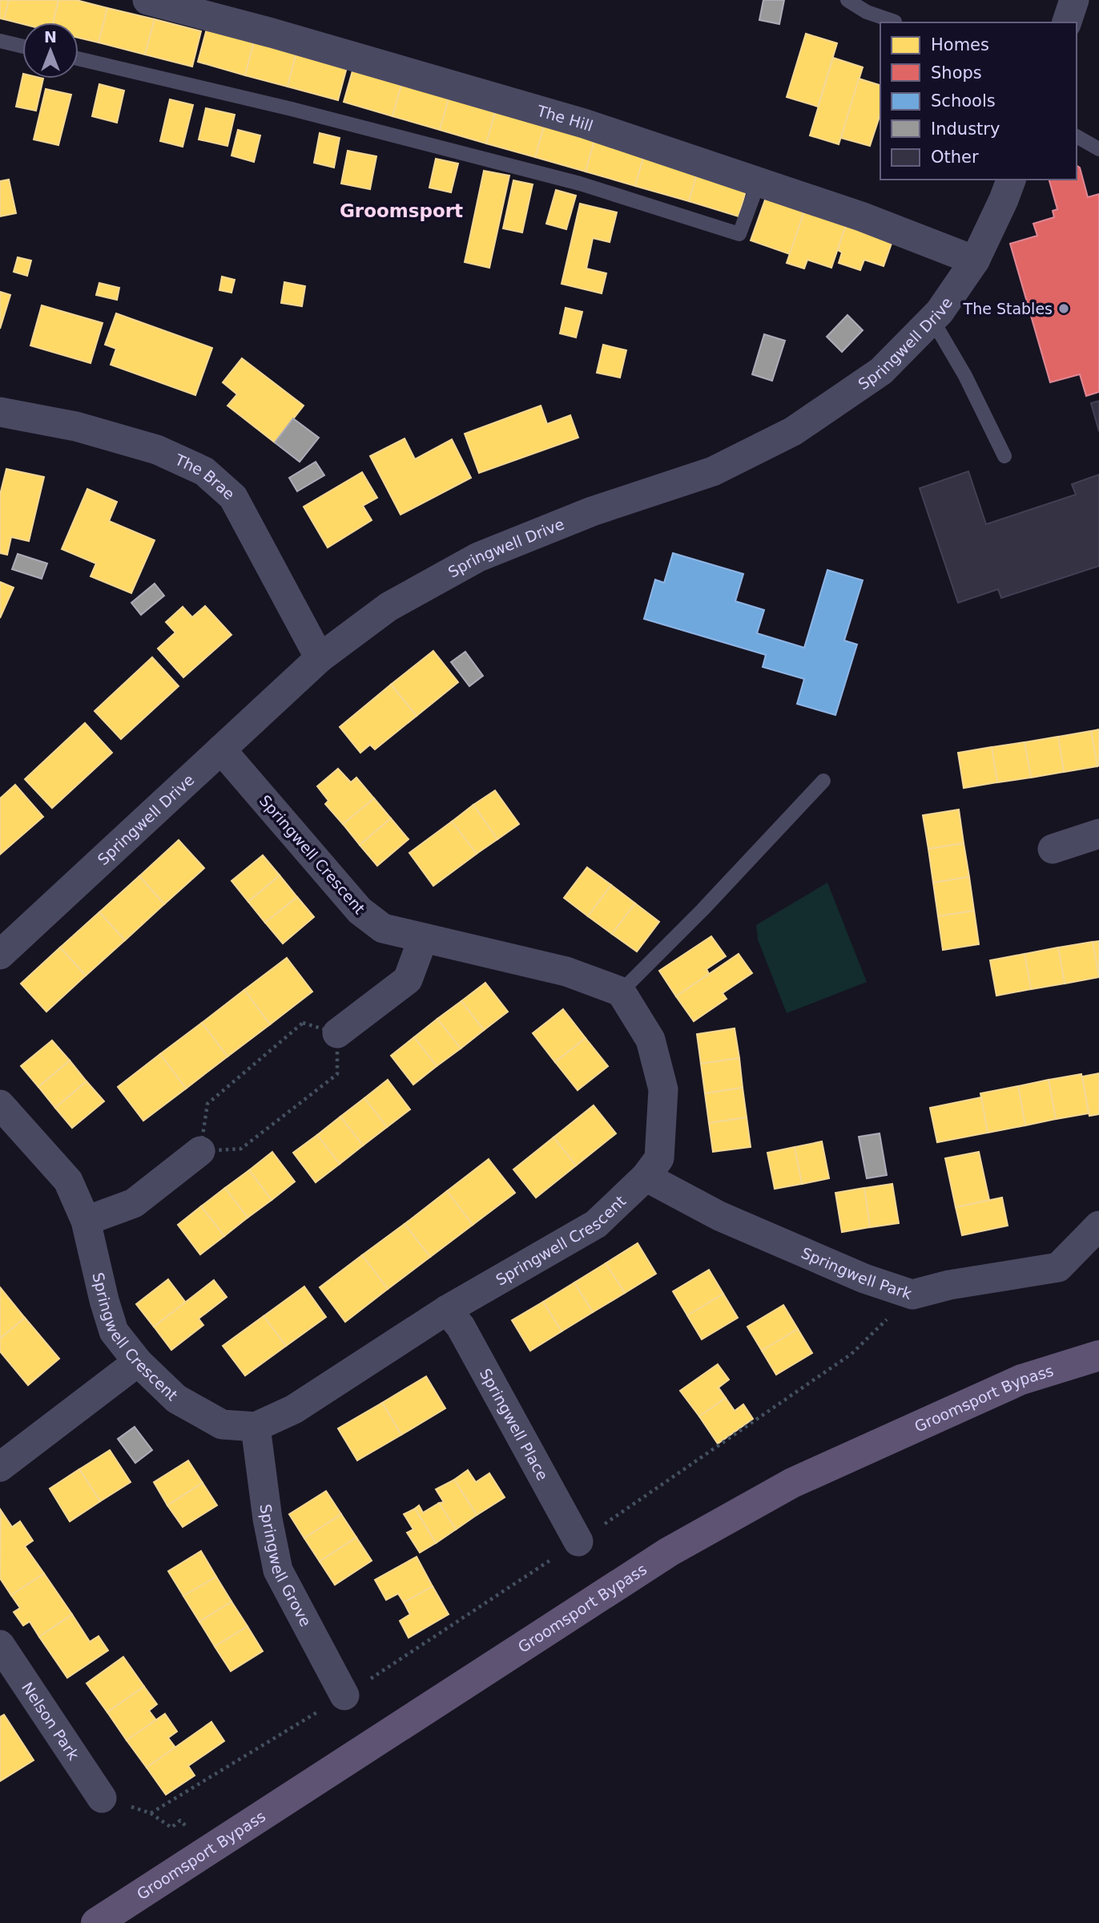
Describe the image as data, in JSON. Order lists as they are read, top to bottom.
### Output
{
  "streets": {
    "main road": ["Groomsport Bypass"],
    "street": [
      "The Hill",
      "Springwell Drive",
      "The Brae",
      "Springwell Crescent",
      "Springwell Park",
      "Springwell Place",
      "Springwell Grove",
      "Nelson Park"
    ]
  },
  "crossings": [
    ["The Hill", "Springwell Drive"],
    ["Springwell Drive", "The Brae"],
    ["Springwell Drive", "Springwell Crescent"],
    ["Springwell Crescent", "Springwell Park"],
    ["Springwell Crescent", "Springwell Place"],
    ["Springwell Crescent", "Springwell Grove"]
  ],
  "districts": ["Groomsport"],
  "places": ["The Stables"],
  "legend": [
    "Homes",
    "Shops",
    "Schools",
    "Industry",
    "Other"
  ],
  "north": "top"
}
